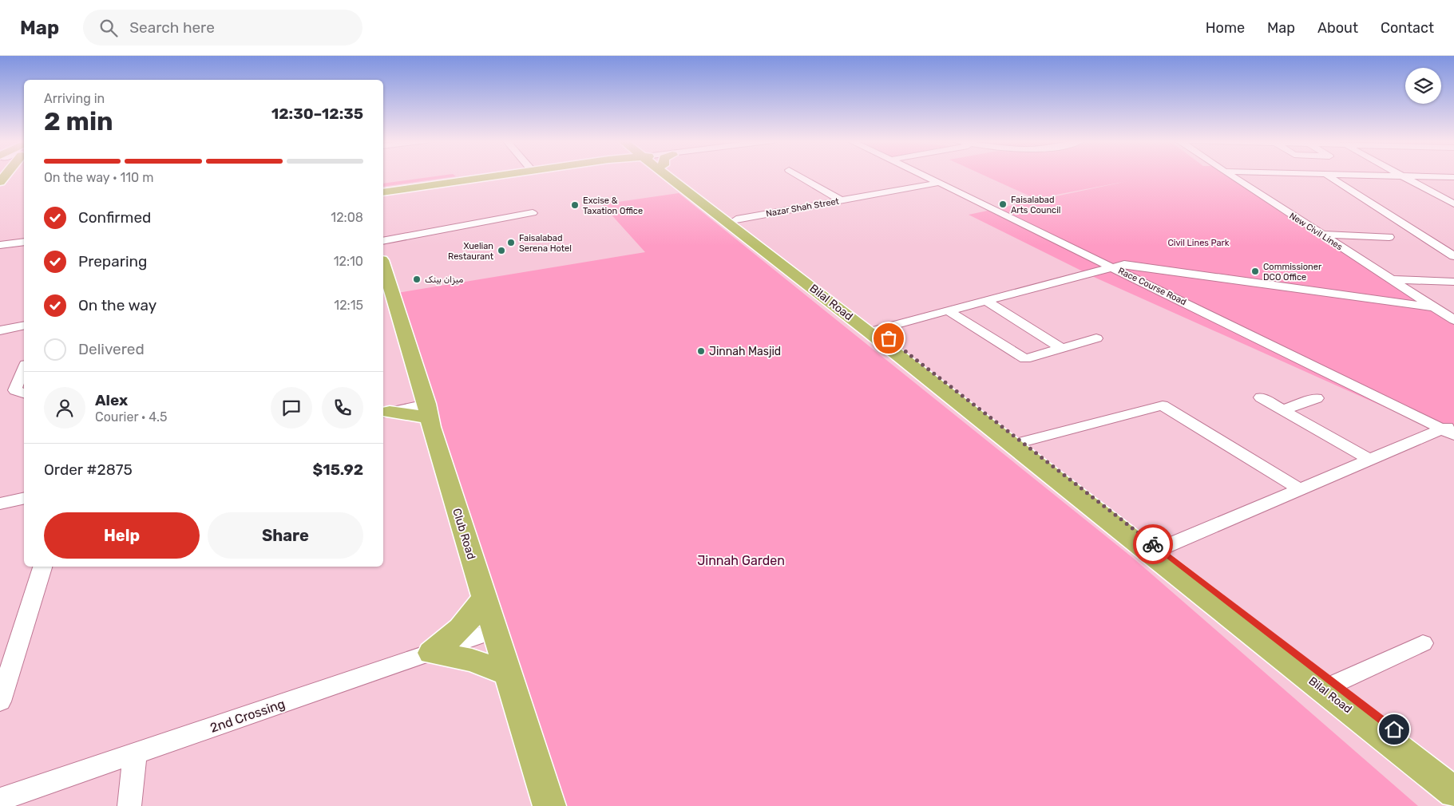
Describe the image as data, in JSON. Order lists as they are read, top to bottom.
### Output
{
  "streets": {
    "main road": ["Bilal Road", "Club Road"],
    "street": [
      "Nazar Shah Street",
      "New Civil Lines",
      "Race Course Road",
      "2nd Crossing"
    ]
  },
  "crossings": [
    ["Nazar Shah Street", "Race Course Road"],
    ["Nazar Shah Street", "Bilal Road"],
    ["Club Road", "2nd Crossing"]
  ],
  "parks": ["Civil Lines Park", "Jinnah Garden"],
  "places": [
    "Faisalabad Arts Council",
    "Excise & Taxation Office",
    "Faisalabad Serena Hotel",
    "Xuelian Restaurant",
    "Commissioner DCO Office",
    "میزان بینک",
    "Jinnah Masjid"
  ],
  "page": {
    "header": "Map",
    "search": "Search here",
    "nav": [
      "Home",
      "Map",
      "About",
      "Contact"
    ],
    "heading": ["2 min", "Arriving in", "12:30–12:35"],
    "panel": [
      "Alex",
      "Courier · 4.5",
      "Order #2875",
      "$15.92"
    ],
    "bar": "On the way · 110 m",
    "list": [
      ["Confirmed", "12:08"],
      ["Preparing", "12:10"],
      ["On the way", "12:15"],
      "Delivered"
    ],
    "buttons": ["Help", "Share"]
  }
}
